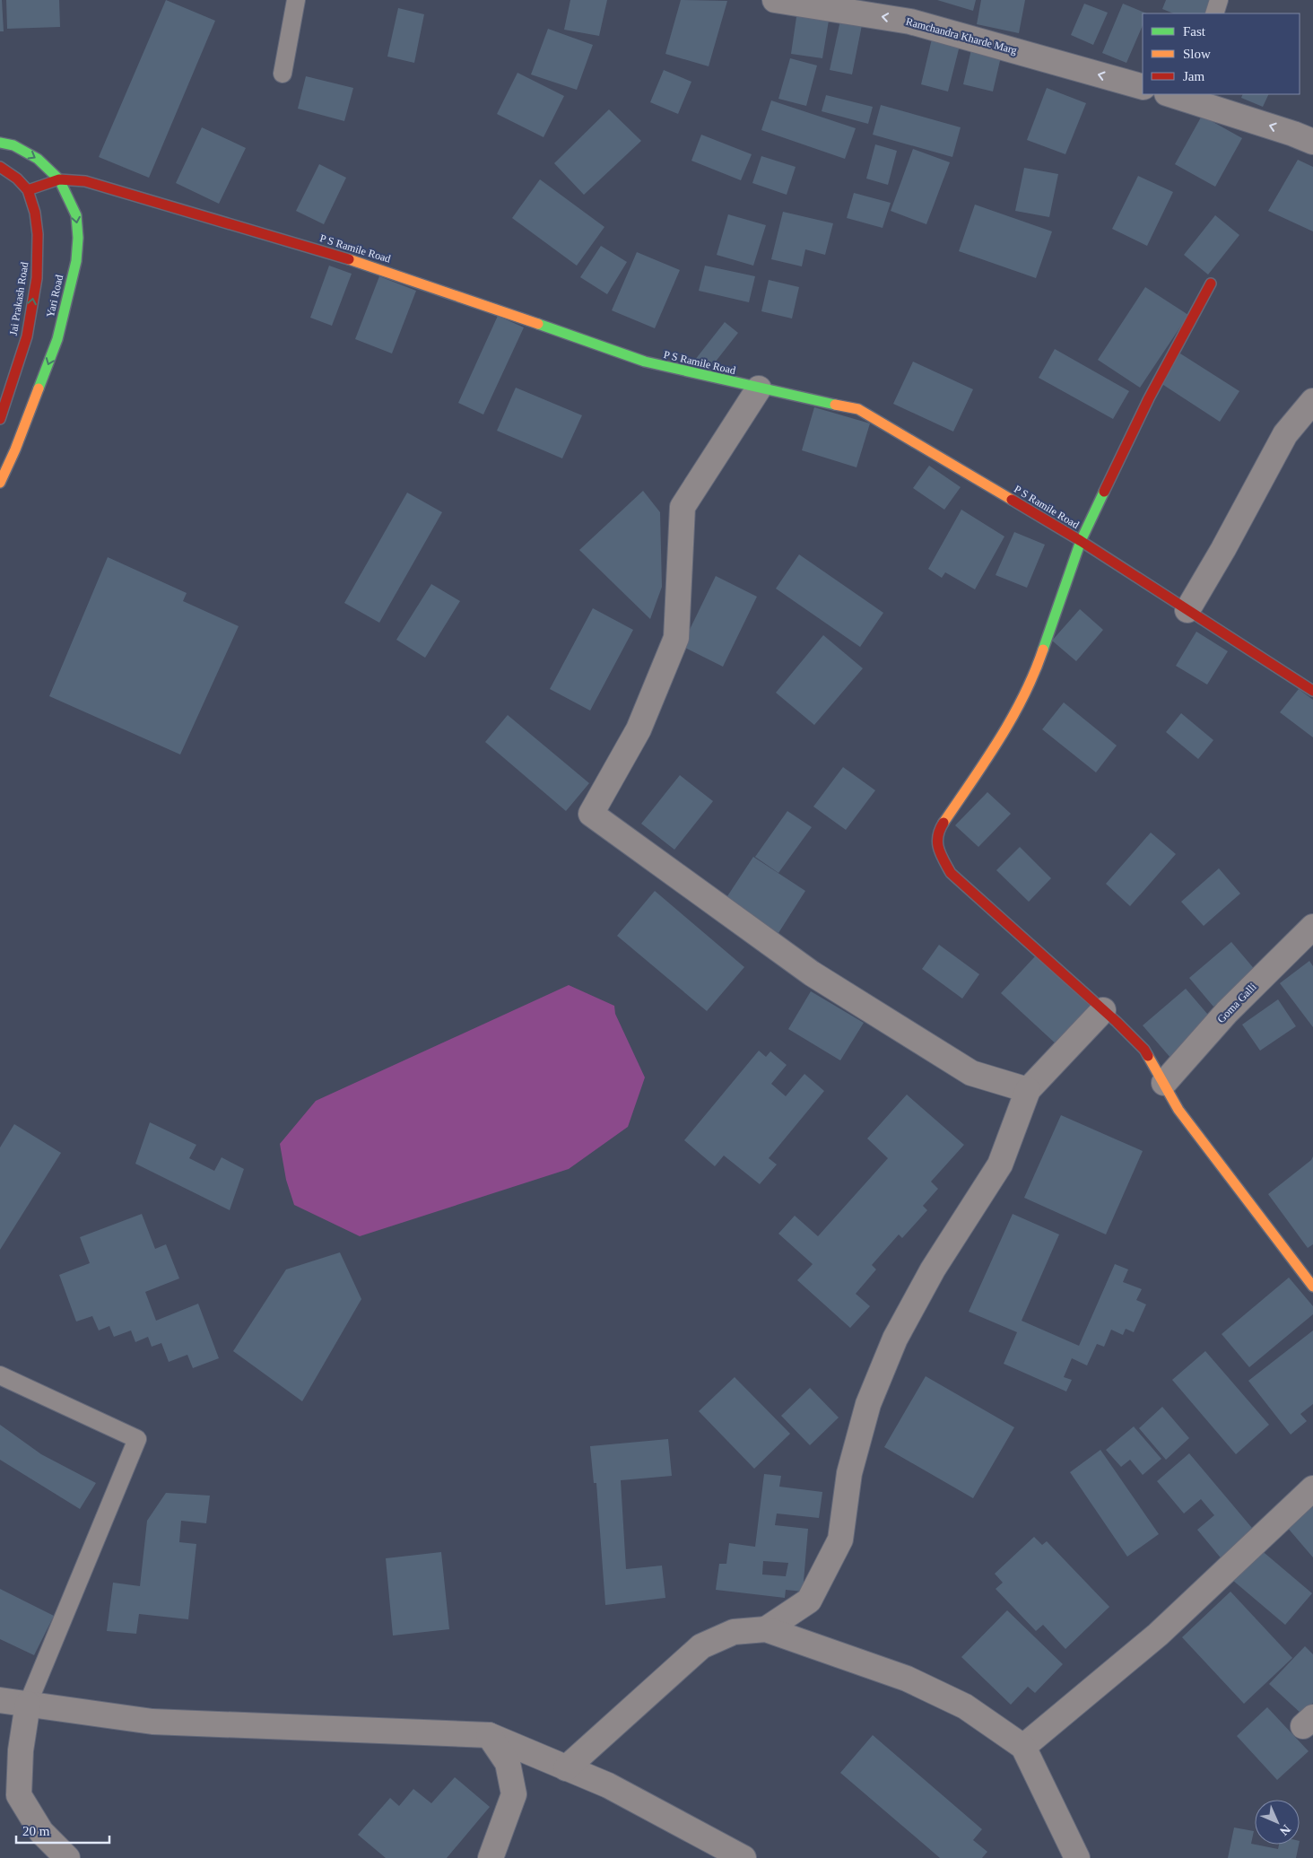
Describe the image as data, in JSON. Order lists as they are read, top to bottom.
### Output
{
  "streets": {
    "street": [
      "Ramchandra Kharde Marg",
      "P S Ramile Road",
      "Yari Road",
      "Jai Prakash Road",
      "Goma Galli"
    ]
  },
  "crossings": [
    ["P S Ramile Road", "Yari Road"],
    ["P S Ramile Road", "Jai Prakash Road"]
  ],
  "one_way": ["Ramchandra Kharde Marg", "Yari Road", "Jai Prakash Road"],
  "legend": ["Fast", "Slow", "Jam"],
  "scale_bar": "20 m",
  "north": "bottom right"
}
